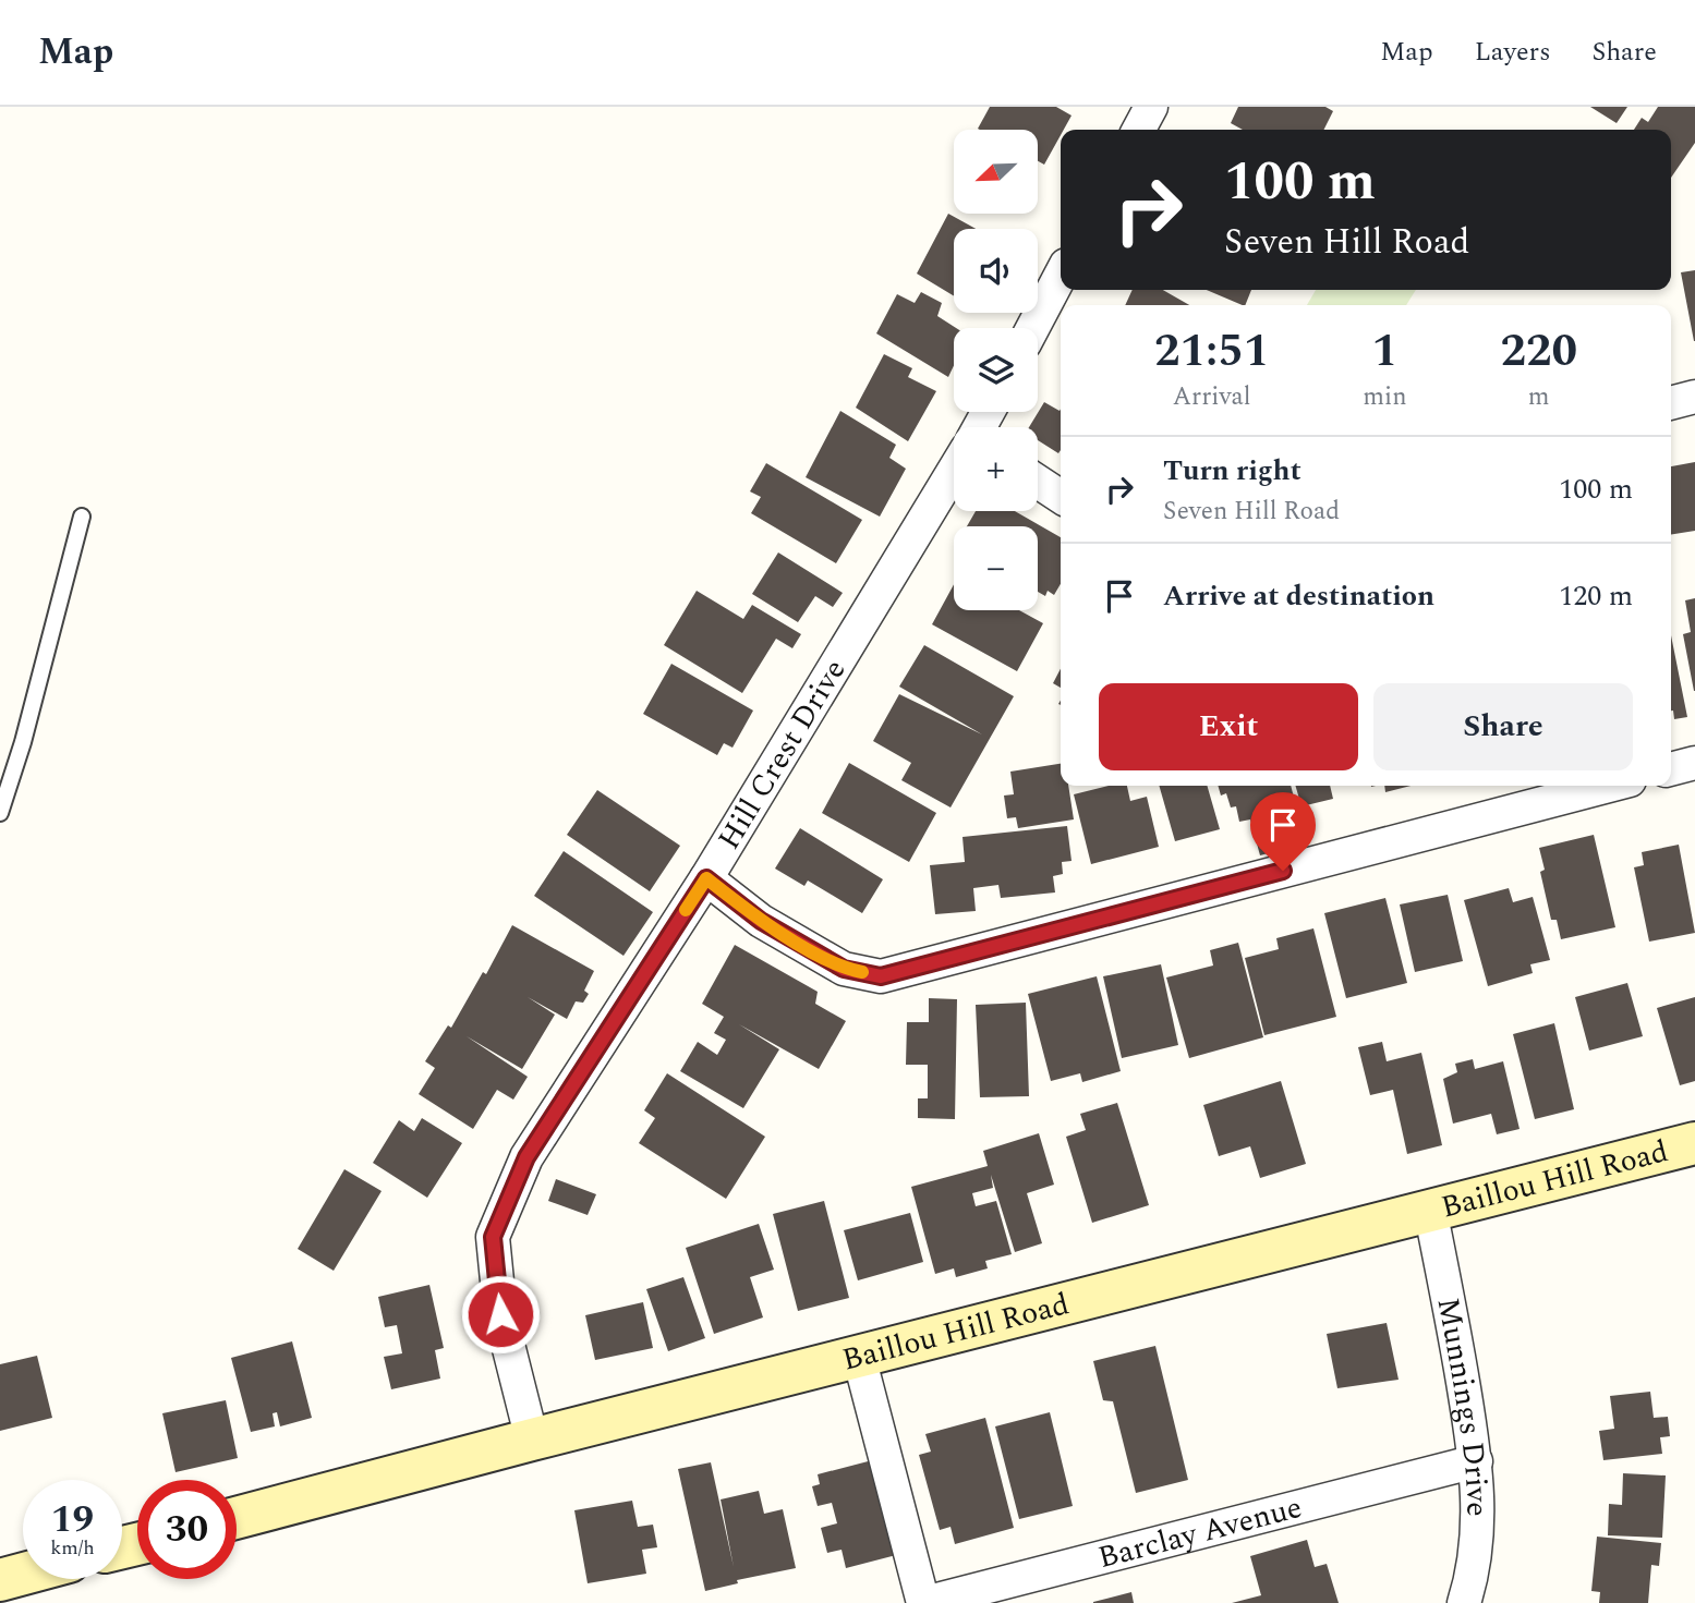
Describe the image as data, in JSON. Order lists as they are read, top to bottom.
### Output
{
  "streets": {
    "main road": ["Baillou Hill Road"],
    "street": ["Hill Crest Drive", "Munnings Drive", "Barclay Avenue"]
  },
  "crossings": [
    ["Hill Crest Drive", "Baillou Hill Road"],
    ["Baillou Hill Road", "Munnings Drive"],
    ["Munnings Drive", "Barclay Avenue"]
  ],
  "north": "bottom left",
  "page": {
    "header": "Map",
    "nav": ["Map", "Layers", "Share"],
    "map_buttons": ["+", "−"],
    "turn": ["100 m", "Seven Hill Road"],
    "eta": [
      "21:51",
      "Arrival",
      "1",
      "min",
      "220",
      "m"
    ],
    "list": [
      {
        "name": "Turn right",
        "note": "Seven Hill Road",
        "value": "100 m"
      },
      {
        "name": "Arrive at destination",
        "value": "120 m"
      }
    ],
    "buttons": ["Exit", "Share"],
    "speed": "19 km/h",
    "limit": "30"
  }
}
